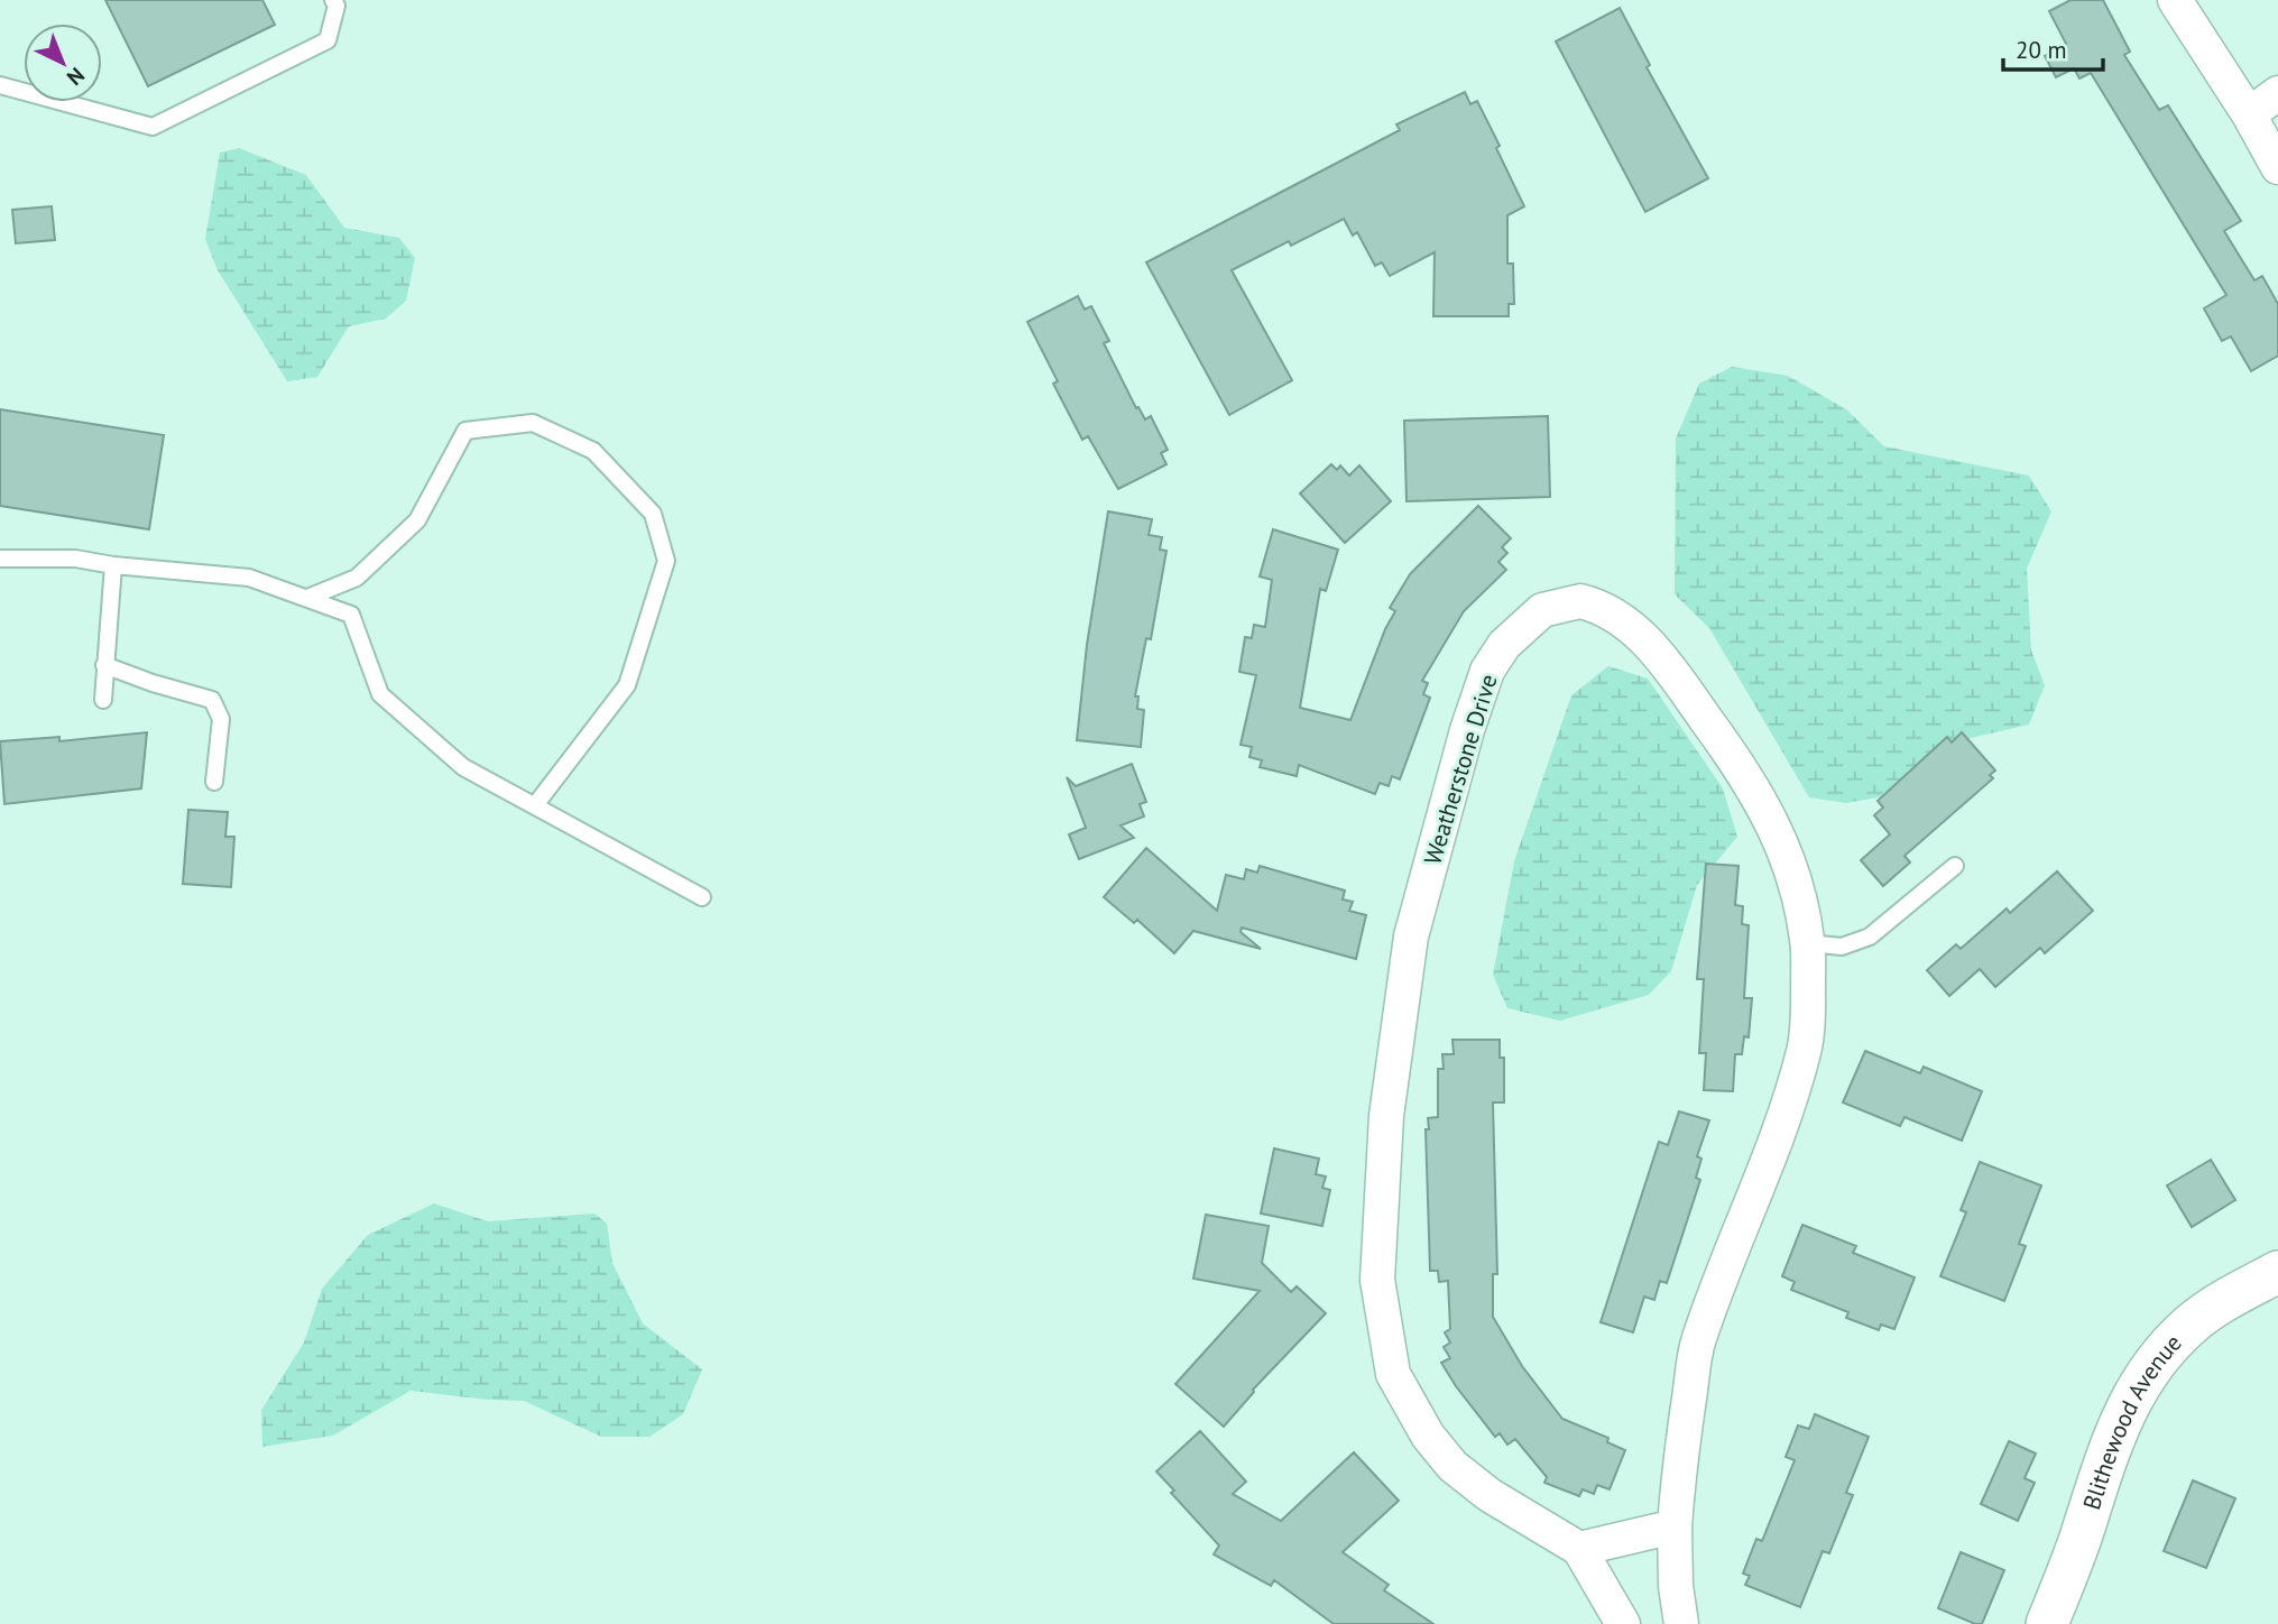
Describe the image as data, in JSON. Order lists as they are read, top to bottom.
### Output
{
  "streets": {
    "street": ["Weatherstone Drive", "Blithewood Avenue"]
  },
  "scale_bar": "20 m",
  "north": "bottom right"
}
